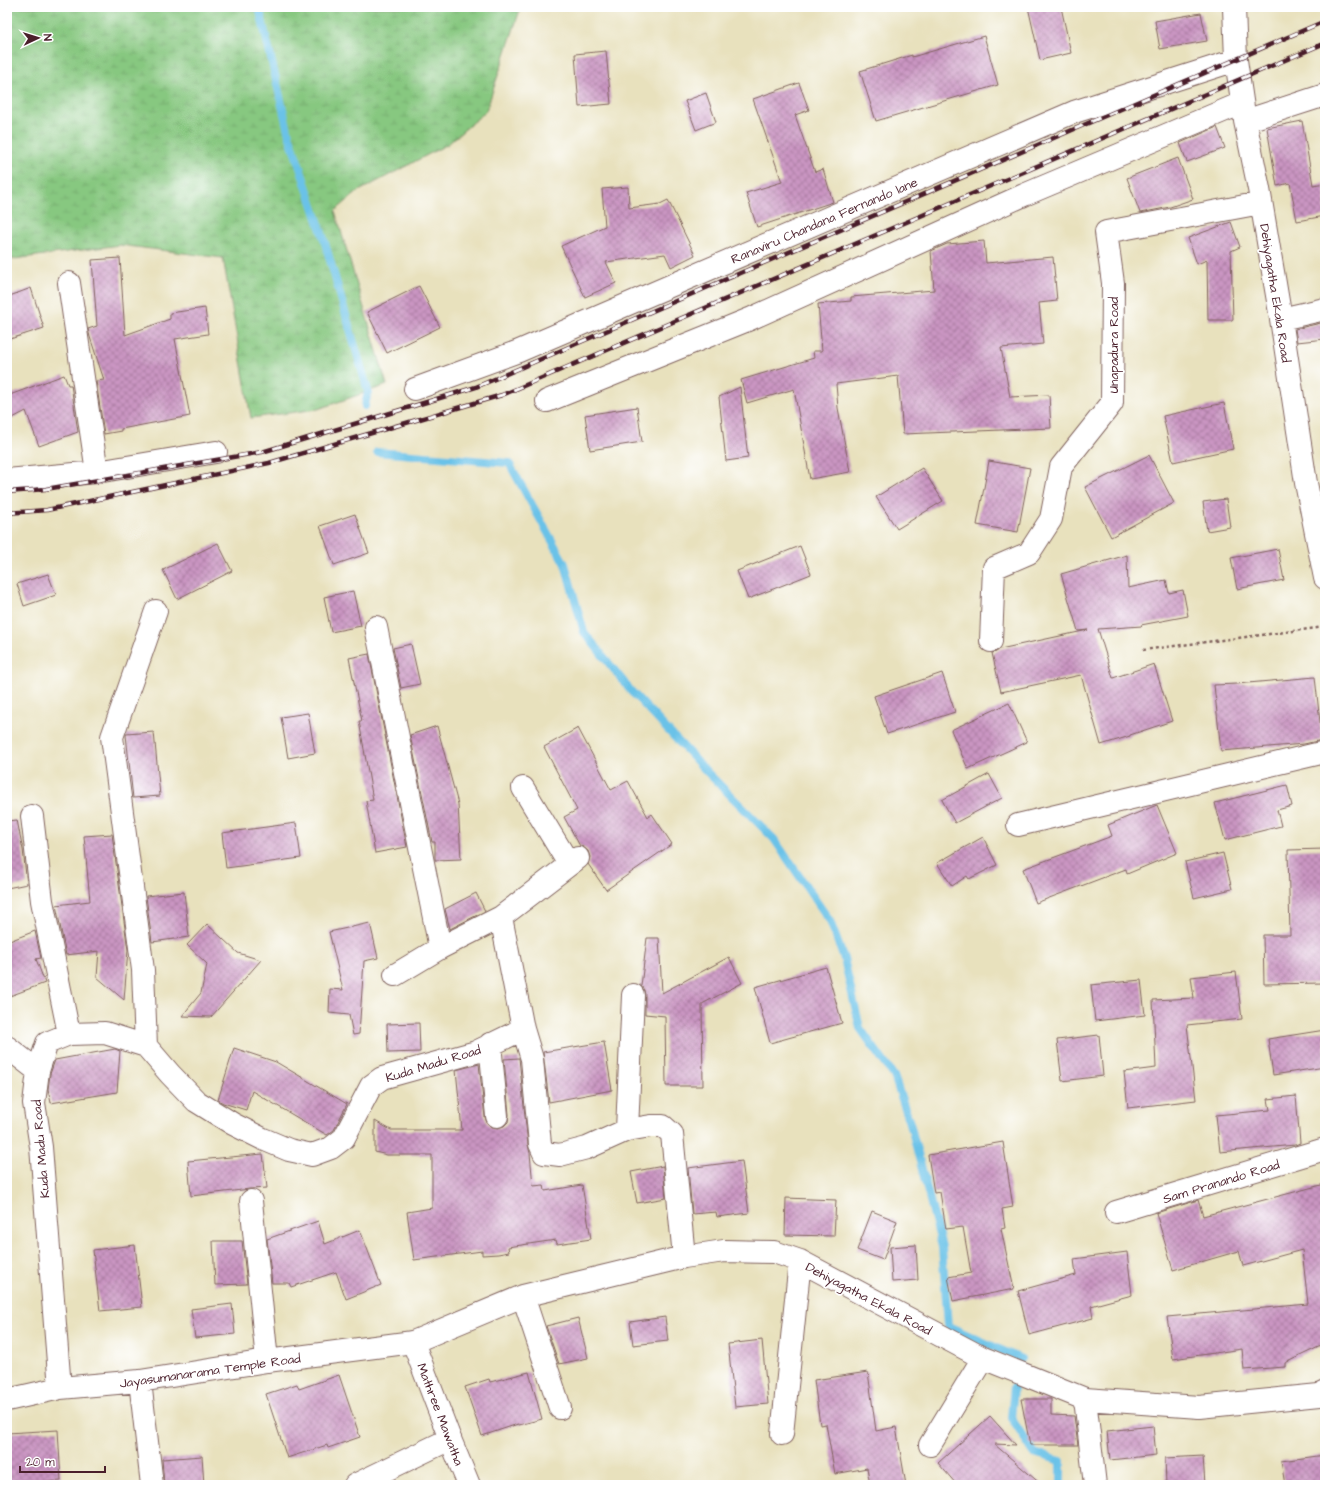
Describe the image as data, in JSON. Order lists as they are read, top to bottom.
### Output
{
  "streets": {
    "street": [
      "Ranaviru Chandana Fernando lane",
      "Dehiyagatha Ekala Road",
      "Unapadura Road",
      "Kuda Madu Road",
      "Sam Pranando Road",
      "Jayasumanarama Temple Road",
      "Mathree Mawatha"
    ]
  },
  "crossings": [
    ["Ranaviru Chandana Fernando lane", "Dehiyagatha Ekala Road"],
    ["Dehiyagatha Ekala Road", "Unapadura Road"],
    ["Dehiyagatha Ekala Road", "Jayasumanarama Temple Road"],
    ["Dehiyagatha Ekala Road", "Mathree Mawatha"],
    ["Kuda Madu Road", "Jayasumanarama Temple Road"],
    ["Jayasumanarama Temple Road", "Mathree Mawatha"]
  ],
  "scale_bar": "20 m",
  "north": "right"
}
